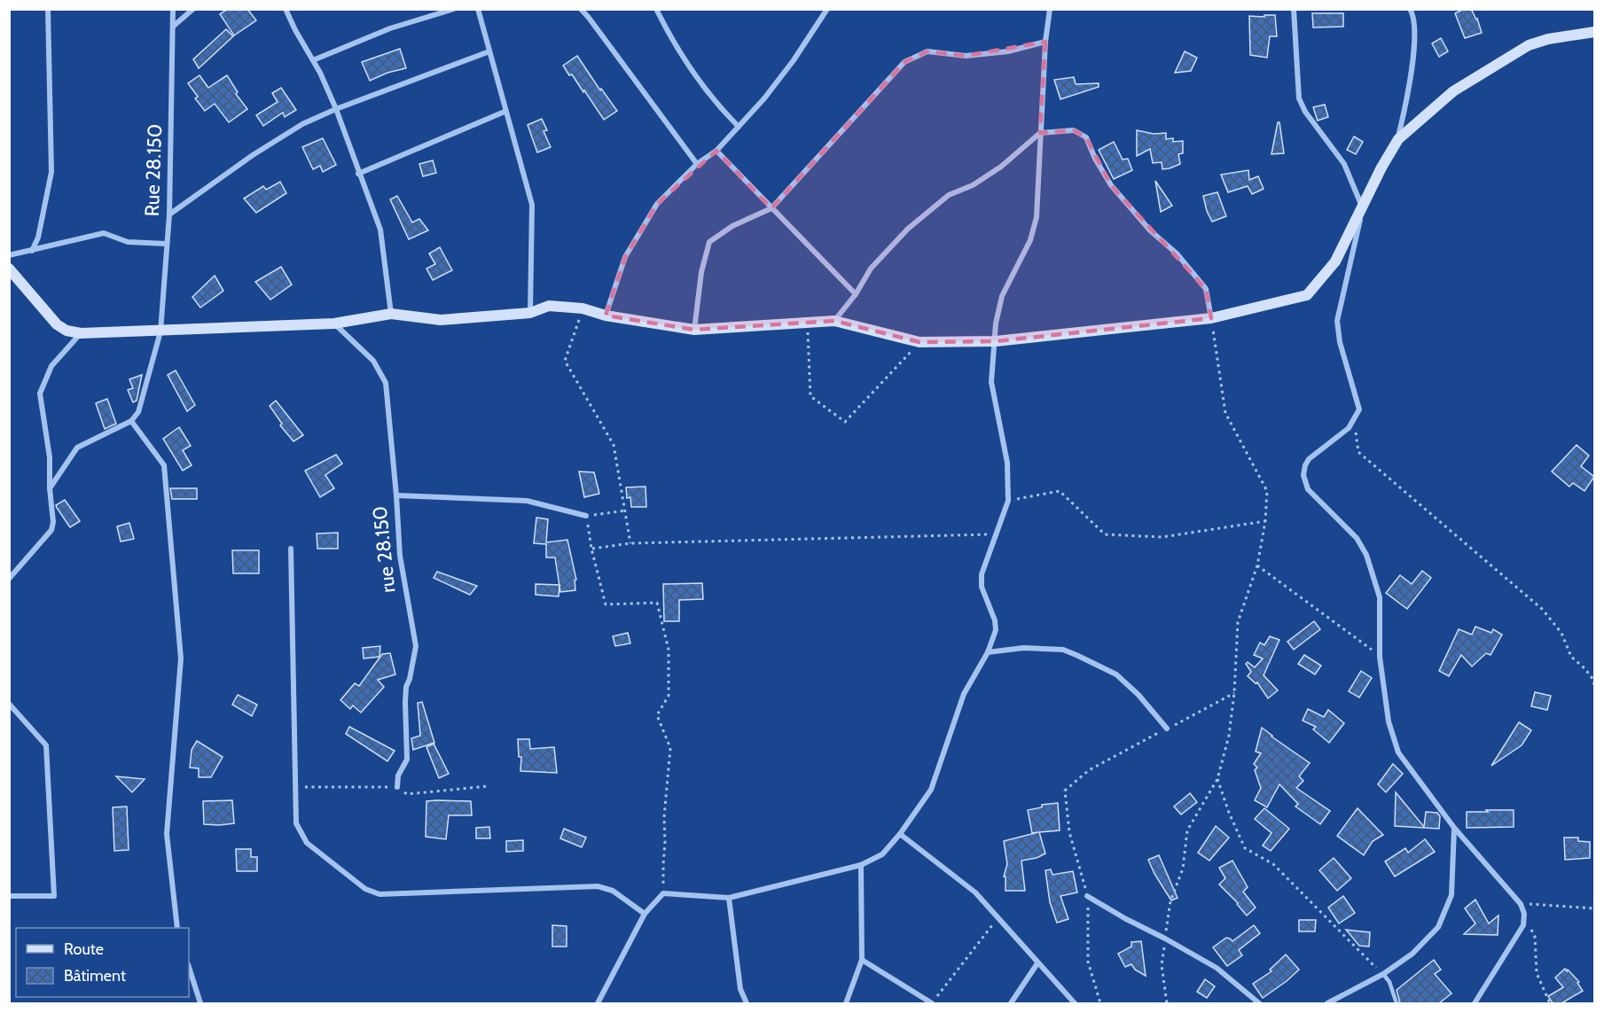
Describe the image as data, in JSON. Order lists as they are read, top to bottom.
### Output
{
  "streets": {
    "street": ["Rue 28.150", "rue 28.150"]
  },
  "legend": ["Route", "Bâtiment"]
}
